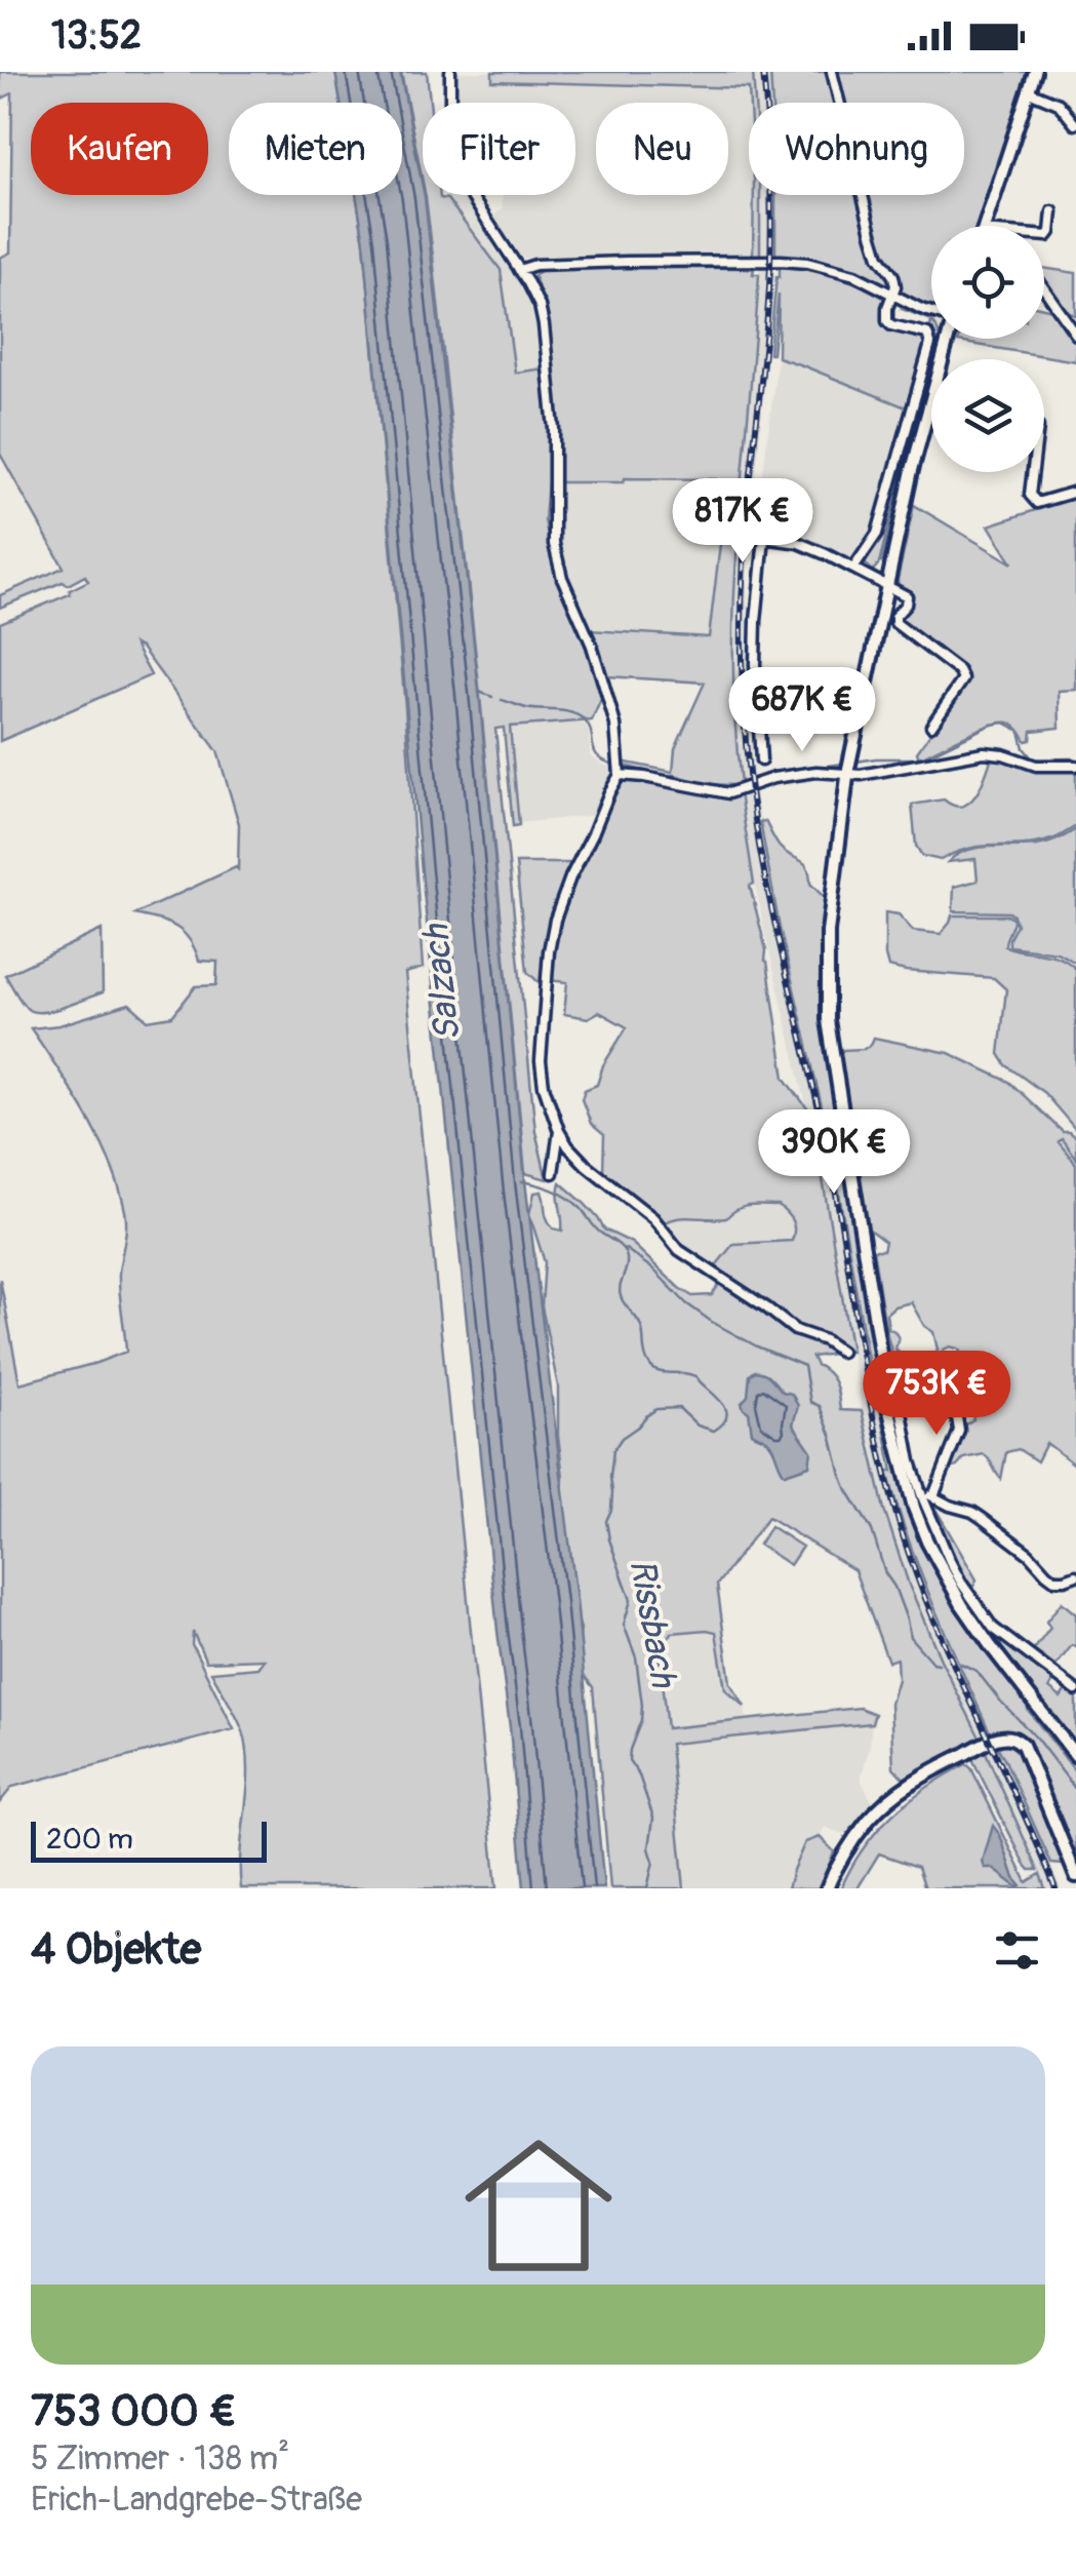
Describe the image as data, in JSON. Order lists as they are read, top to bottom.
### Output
{
  "water": ["Salzach", "Rissbach"],
  "scale_bar": "200 m",
  "page": {
    "status": "13:52",
    "chip": [
      "Kaufen",
      "Mieten",
      "Filter",
      "Neu",
      "Wohnung"
    ],
    "price": [
      "817K €",
      "687K €",
      "390K €",
      "753K €"
    ],
    "scale": "200 m",
    "heading": "4 Objekte",
    "list": [
      {
        "name": "753 000 €",
        "note": "5 Zimmer · 138 m² · Erich-Landgrebe-Straße"
      }
    ]
  }
}
